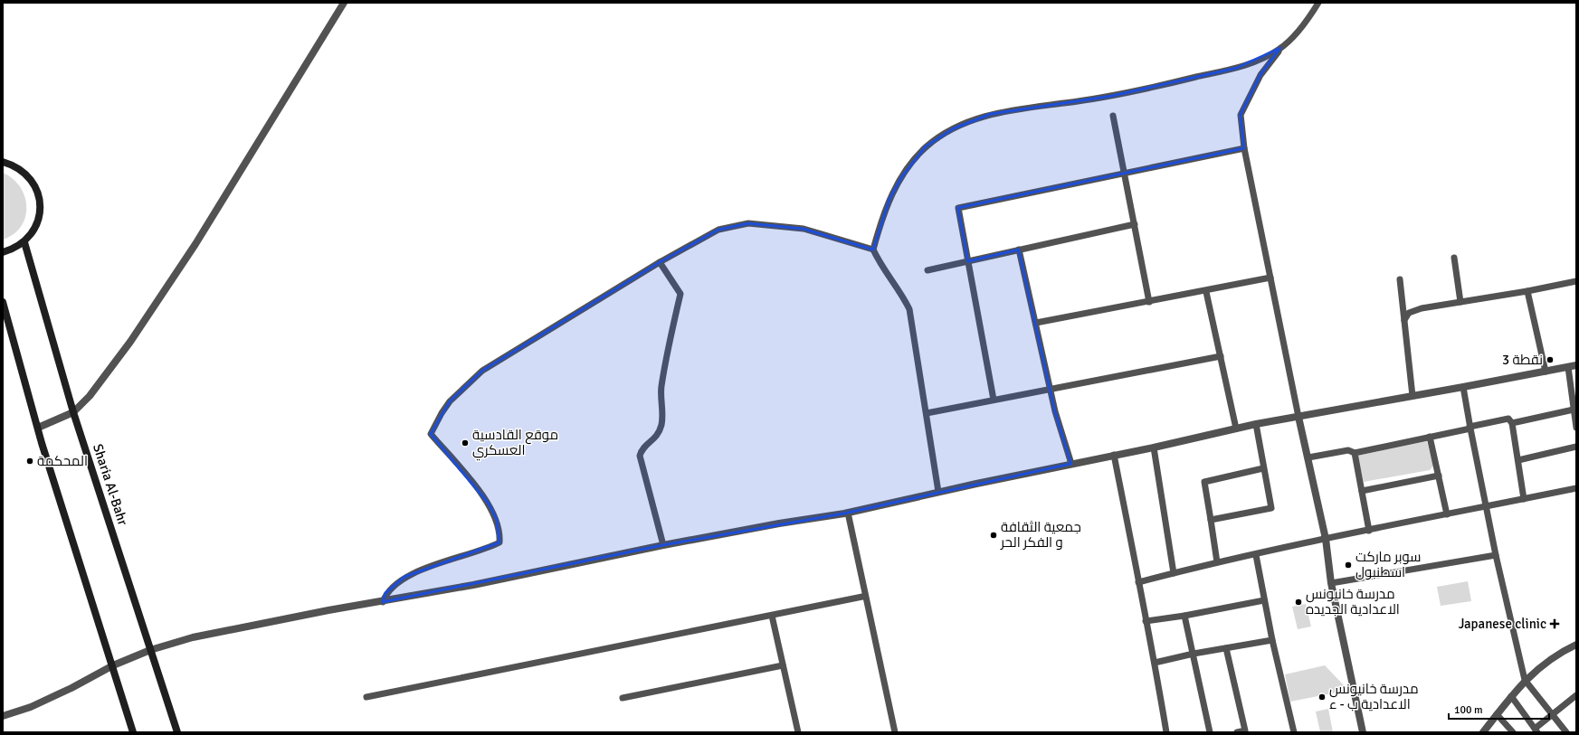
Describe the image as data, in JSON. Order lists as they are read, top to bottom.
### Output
{
  "streets": {
    "main road": ["Sharia Al-Bahr"]
  },
  "places": {
    "other": [
      "نقطة 3",
      "موقع القادسية العسكري",
      "المحكمة",
      "جمعية الثقافة و الفكر الحر",
      "سوبر ماركت اسطنبول",
      "مدرسة خانيونس الاعدادية الجديده",
      "مدرسة خانيونس الاعدادية ب - ء"
    ],
    "health": ["Japanese clinic"]
  },
  "scale_bar": "100 m"
}
